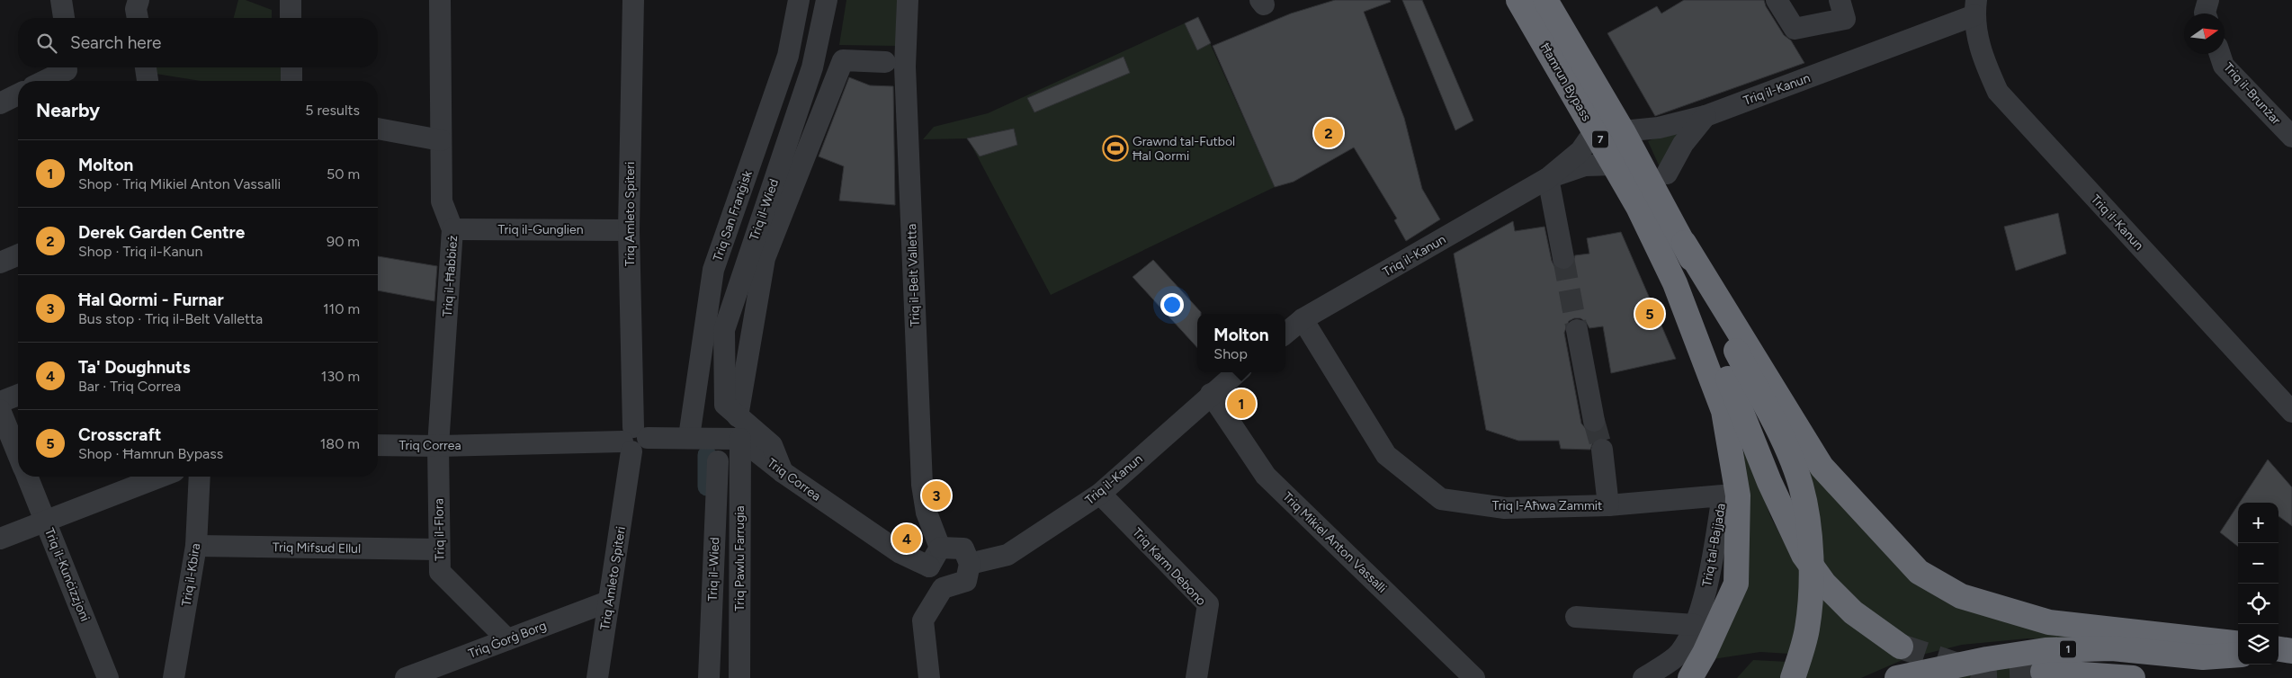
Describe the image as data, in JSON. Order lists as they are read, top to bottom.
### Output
{
  "streets": {
    "highway": ["Ħamrun Bypass", "7", "1"],
    "street": [
      "Triq il-Kanun",
      "Triq il-Brunżar",
      "Triq il-Wied",
      "Triq Amleto Spiteri",
      "Triq San Franġisk",
      "Triq il-Gunglien",
      "Triq il-Belt Valletta",
      "Triq il-Ħabbież",
      "Triq Correa",
      "Triq l-Aħwa Zammit",
      "Triq il-Flora",
      "Triq Mikiel Anton Vassalli",
      "Triq tal-Bajjada",
      "Triq Mifsud Ellul",
      "Triq Pawlu Farrugia",
      "Triq Karm Debono",
      "Triq il-Kunċizzjoni",
      "Triq il-Kbira",
      "Triq Ġorġ Borg"
    ]
  },
  "crossings": [
    ["Ħamrun Bypass", "Triq il-Kanun"],
    ["Triq il-Kanun", "Triq il-Belt Valletta"],
    ["Triq il-Kanun", "Triq Correa"],
    ["Triq il-Kanun", "Triq l-Aħwa Zammit"],
    ["Triq il-Kanun", "Triq Mikiel Anton Vassalli"],
    ["Triq il-Kanun", "Triq Karm Debono"],
    ["Triq il-Wied", "Triq Correa"],
    ["Triq Amleto Spiteri", "Triq il-Gunglien"],
    ["Triq Amleto Spiteri", "Triq Correa"],
    ["Triq Amleto Spiteri", "Triq Ġorġ Borg"],
    ["Triq San Franġisk", "Triq Correa"],
    ["Triq il-Gunglien", "Triq il-Ħabbież"],
    ["Triq il-Belt Valletta", "Triq Correa"],
    ["Triq il-Ħabbież", "Triq Correa"],
    ["Triq il-Ħabbież", "Triq il-Flora"],
    ["Triq Correa", "Triq il-Flora"],
    ["Triq Correa", "Triq Pawlu Farrugia"],
    ["Triq l-Aħwa Zammit", "Triq tal-Bajjada"],
    ["Triq il-Flora", "Triq Mifsud Ellul"],
    ["Triq il-Flora", "Triq Ġorġ Borg"],
    ["Triq Mifsud Ellul", "Triq il-Kbira"]
  ],
  "places": {
    "sports": ["Grawnd tal-Futbol Ħal Qormi"]
  },
  "north": "right",
  "page": {
    "search": "Search here",
    "heading": ["Nearby", "5 results"],
    "pins": [
      "2",
      "5",
      "1",
      "3",
      "4"
    ],
    "list": [
      {
        "mark": "1",
        "name": "Molton",
        "note": "Shop · Triq Mikiel Anton Vassalli",
        "value": "50 m"
      },
      {
        "mark": "2",
        "name": "Derek Garden Centre",
        "note": "Shop · Triq il-Kanun",
        "value": "90 m"
      },
      {
        "mark": "3",
        "name": "Ħal Qormi - Furnar",
        "note": "Bus stop · Triq il-Belt Valletta",
        "value": "110 m"
      },
      {
        "mark": "4",
        "name": "Ta' Doughnuts",
        "note": "Bar · Triq Correa",
        "value": "130 m"
      },
      {
        "mark": "5",
        "name": "Crosscraft",
        "note": "Shop · Ħamrun Bypass",
        "value": "180 m"
      }
    ],
    "popup": ["Molton", "Shop"],
    "map_buttons": ["+", "−"]
  }
}
